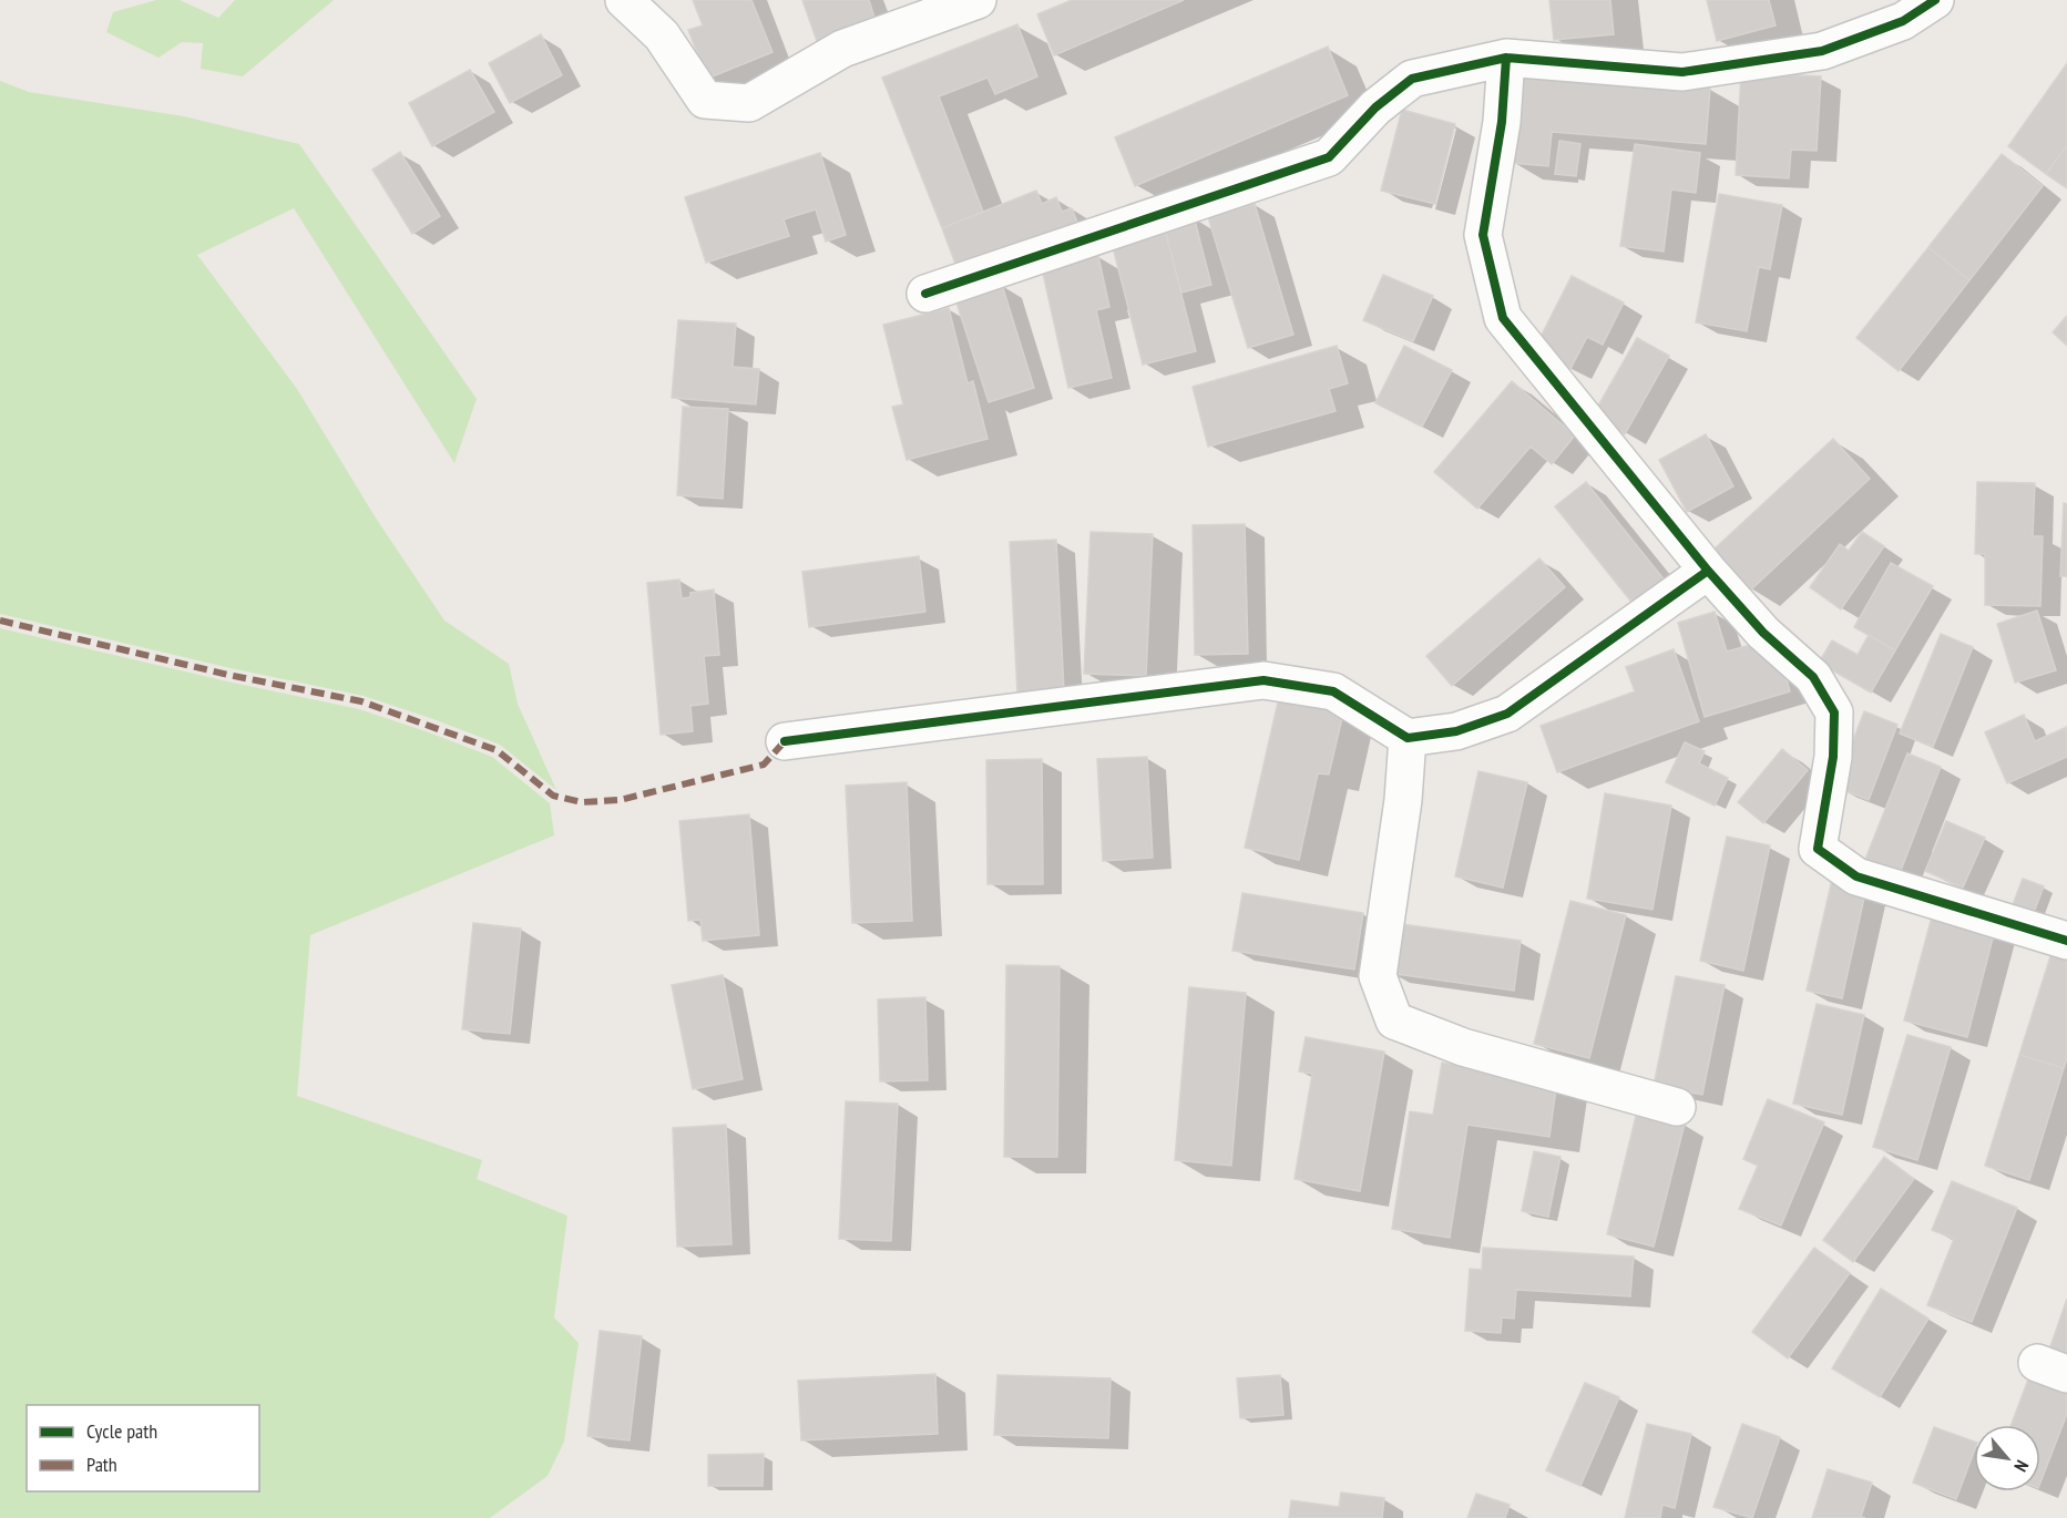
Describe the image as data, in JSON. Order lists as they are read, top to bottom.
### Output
{
  "legend": ["Cycle path", "Path"],
  "north": "bottom right"
}
